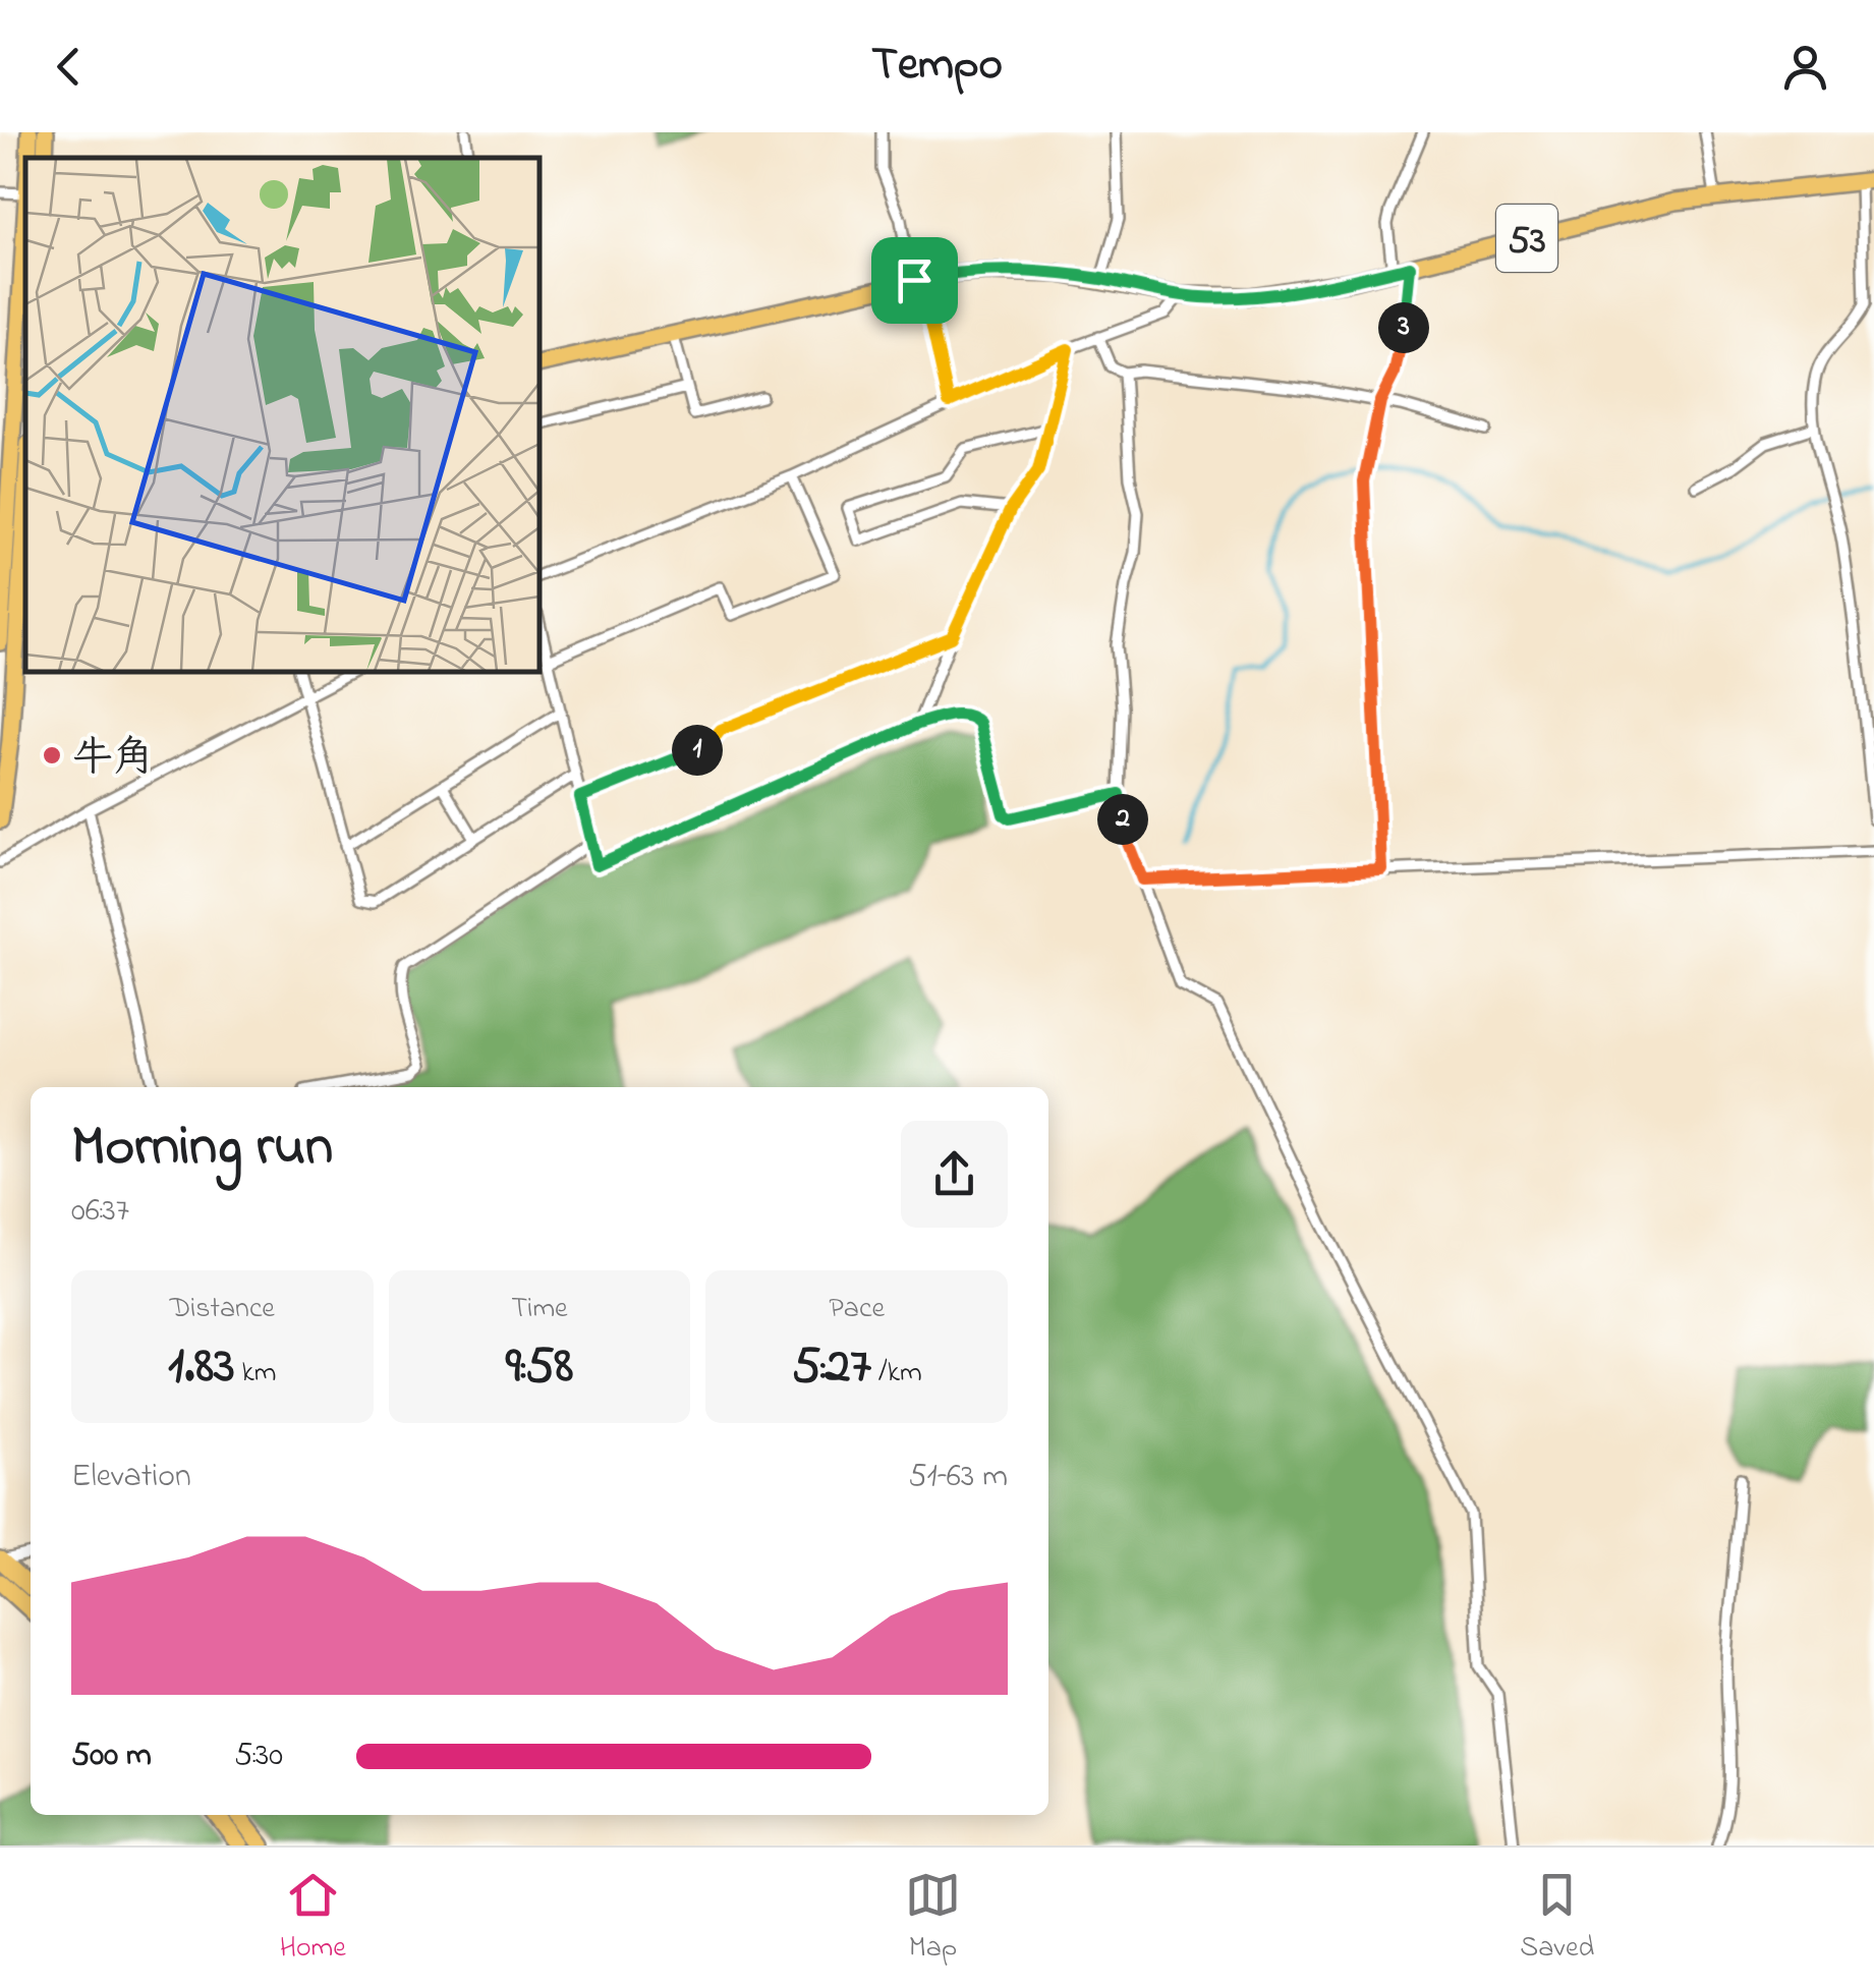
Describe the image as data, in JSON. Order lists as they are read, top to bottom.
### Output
{
  "streets": {
    "main road": ["53"]
  },
  "places": ["牛角"],
  "page": {
    "header": "Tempo",
    "pins": ["3", "1", "2"],
    "heading": ["Morning run", "06:37"],
    "stats": [
      ["Distance", "1.83 km"],
      ["Time", "9:58"],
      ["Pace", "5:27 /km"]
    ],
    "chart": ["Elevation", "51–63 m"],
    "list": [
      {
        "name": "500 m",
        "note": "5:30"
      }
    ],
    "tabs": ["Home", "Map", "Saved"]
  }
}
